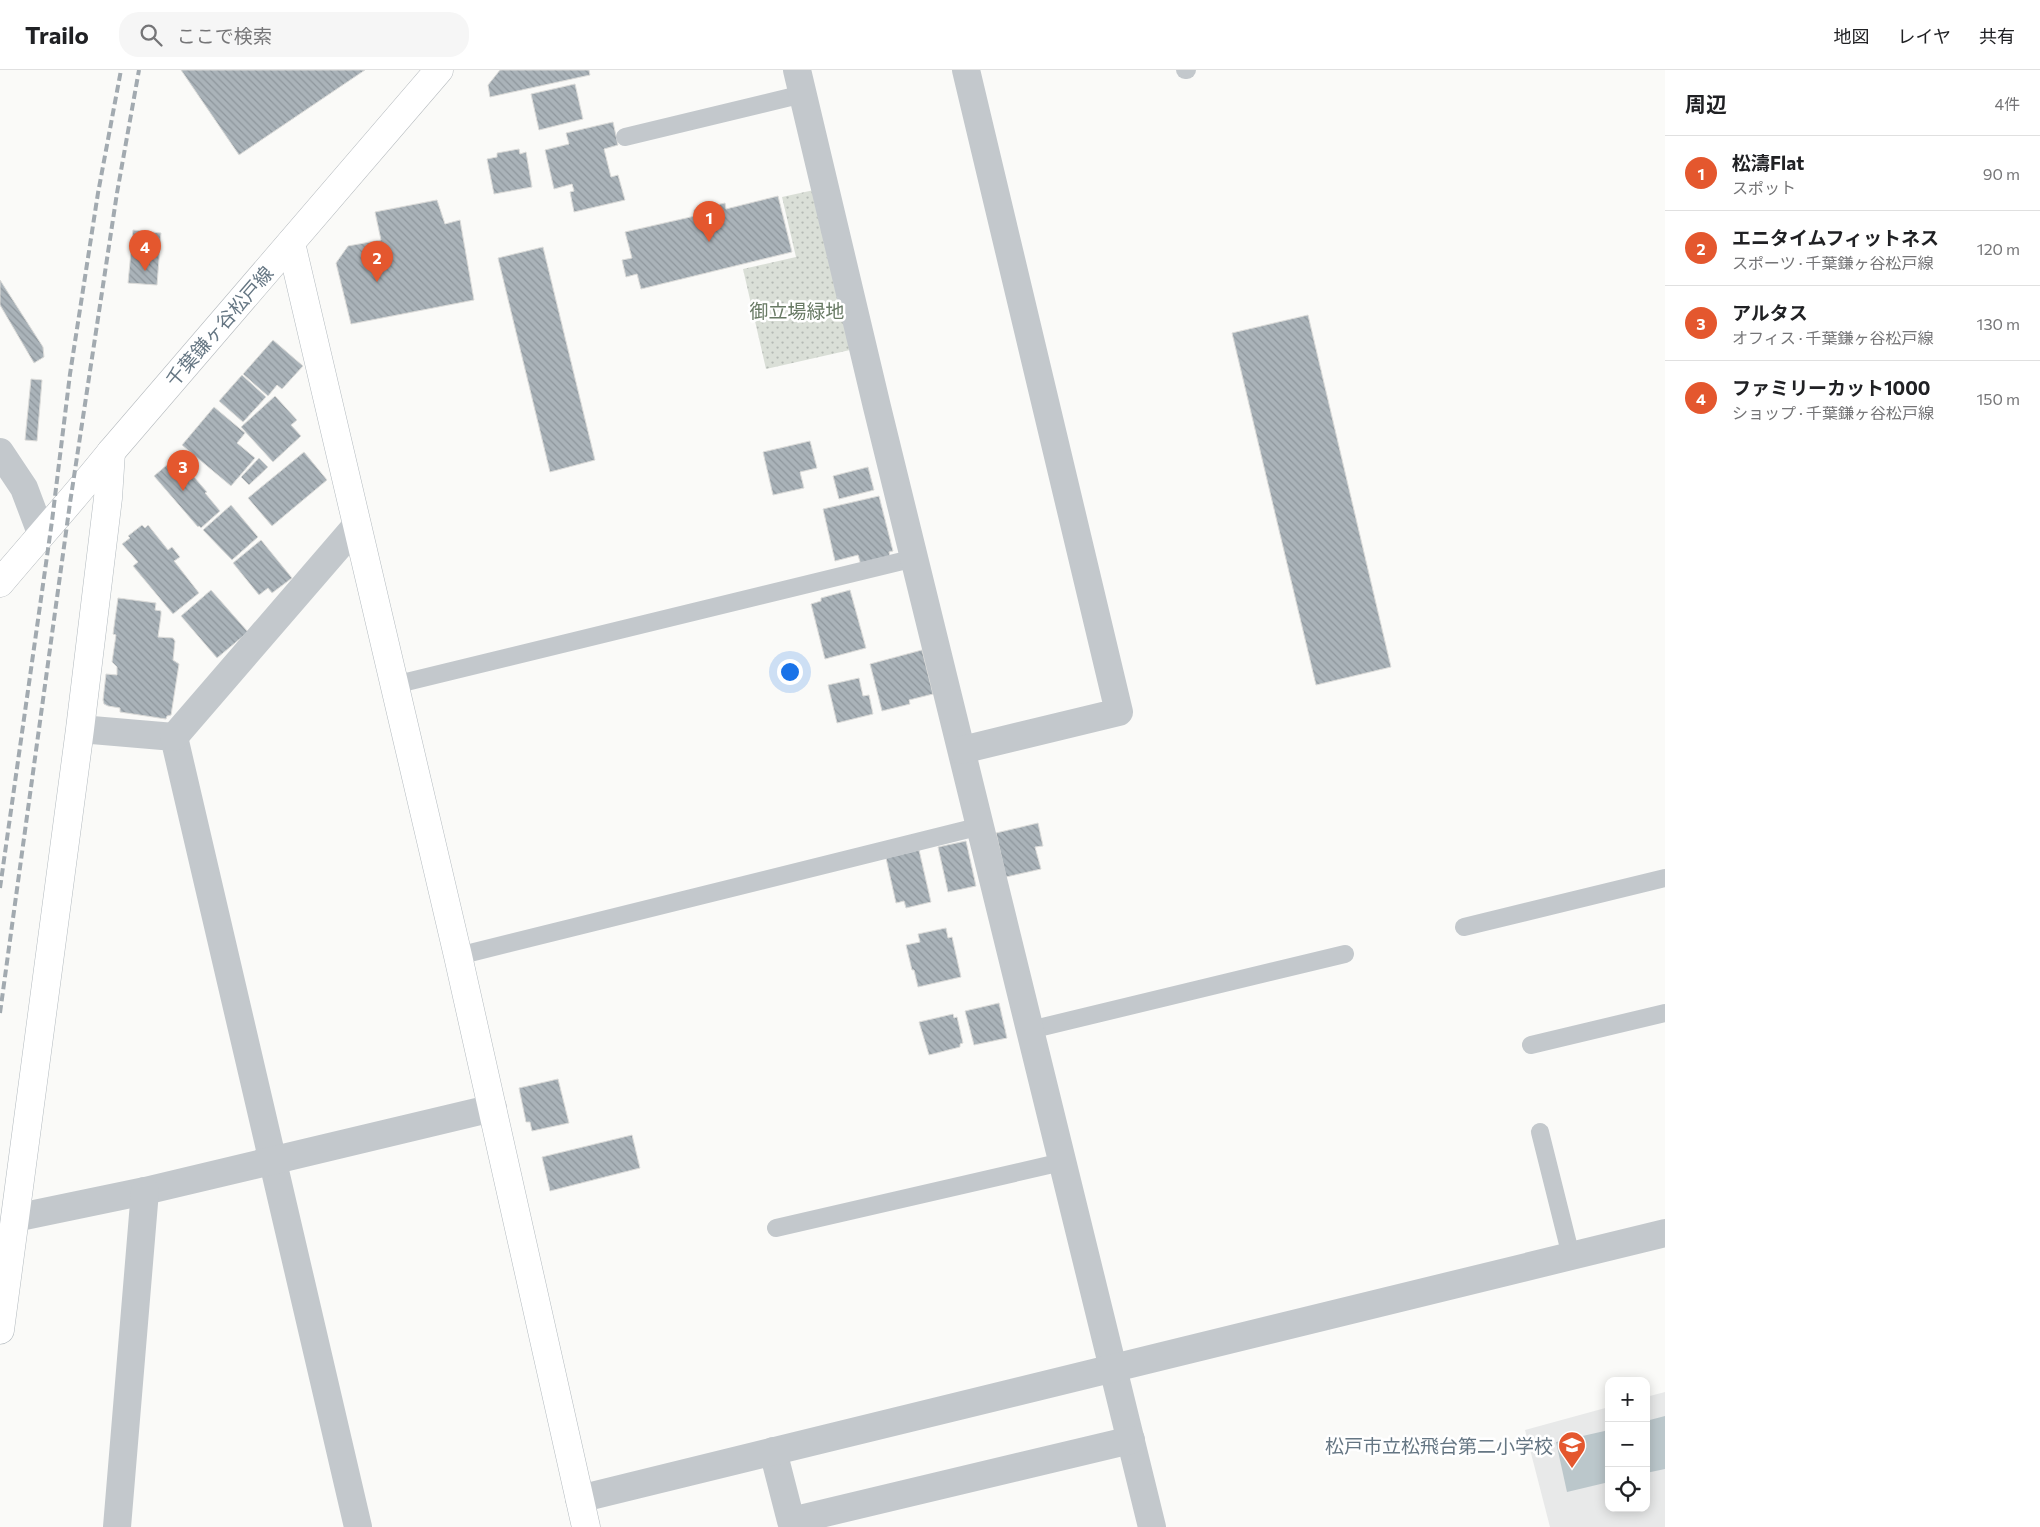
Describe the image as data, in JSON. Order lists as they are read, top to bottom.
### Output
{
  "streets": {
    "street": ["千葉鎌ヶ谷松戸線"]
  },
  "parks": ["御立場緑地"],
  "places": {
    "school or university": ["松戸市立松飛台第二小学校"]
  },
  "page": {
    "header": "Trailo",
    "search": "ここで検索",
    "nav": ["地図", "レイヤ", "共有"],
    "heading": ["周辺", "4件"],
    "list": [
      {
        "mark": "1",
        "name": "松濤Flat",
        "note": "スポット",
        "value": "90 m"
      },
      {
        "mark": "2",
        "name": "エニタイムフィットネス",
        "note": "スポーツ · 千葉鎌ヶ谷松戸線",
        "value": "120 m"
      },
      {
        "mark": "3",
        "name": "アルタス",
        "note": "オフィス · 千葉鎌ヶ谷松戸線",
        "value": "130 m"
      },
      {
        "mark": "4",
        "name": "ファミリーカット1000",
        "note": "ショップ · 千葉鎌ヶ谷松戸線",
        "value": "150 m"
      }
    ],
    "pins": [
      "1",
      "4",
      "2",
      "3"
    ],
    "map_buttons": ["+", "−"]
  }
}
